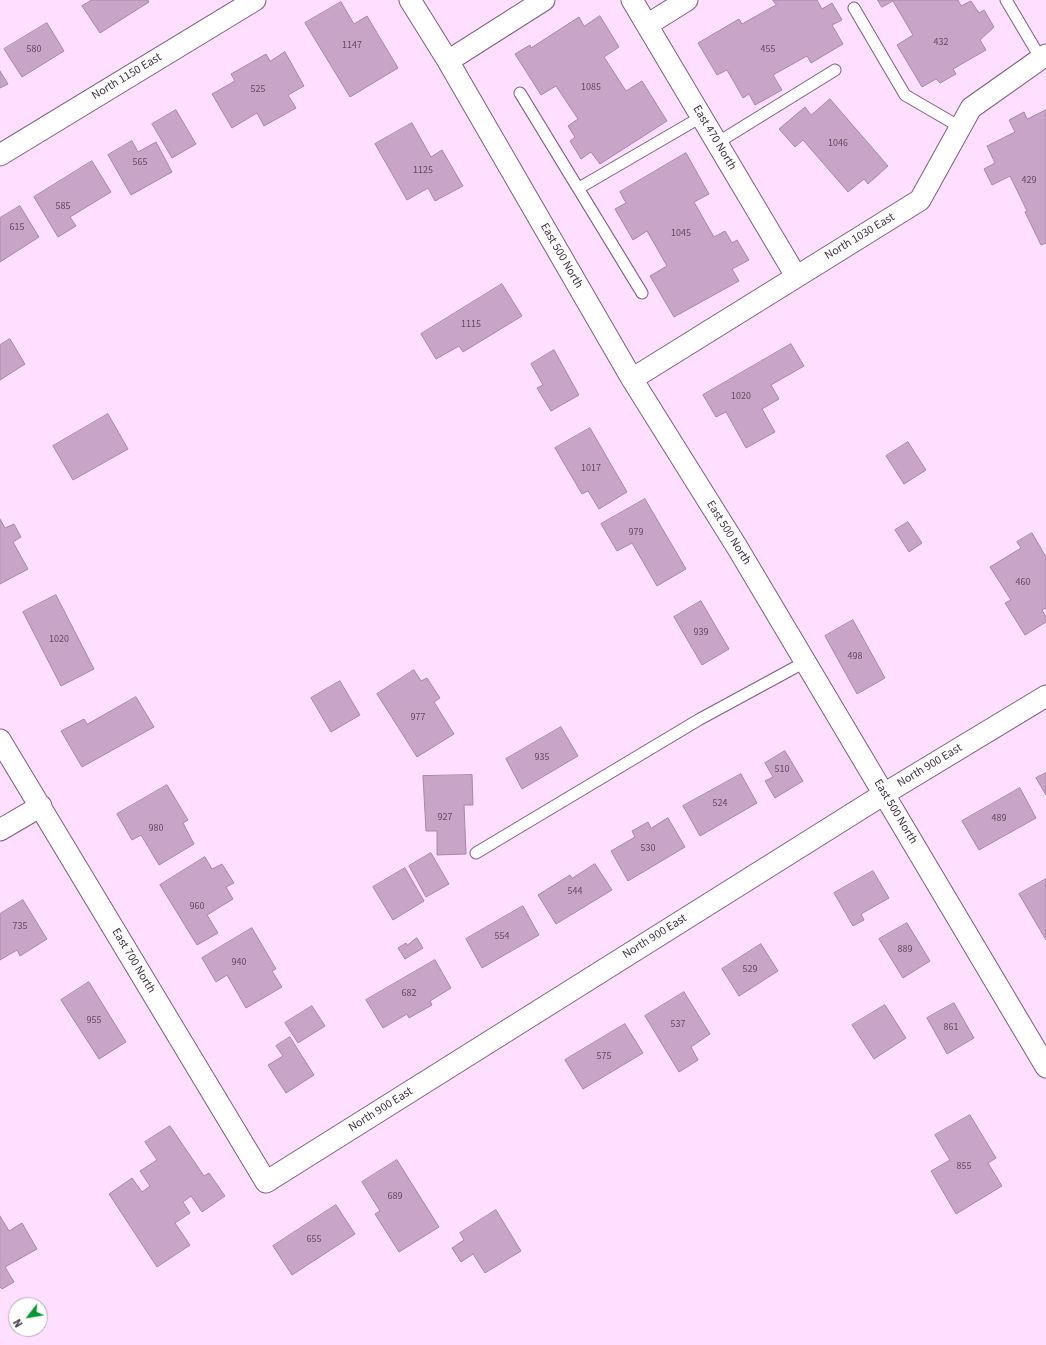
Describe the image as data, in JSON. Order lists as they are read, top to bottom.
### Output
{
  "streets": {
    "street": [
      "North 1150 East",
      "East 470 North",
      "North 1030 East",
      "East 500 North",
      "North 900 East",
      "East 700 North"
    ]
  },
  "crossings": [
    ["East 470 North", "North 1030 East"],
    ["North 1030 East", "East 500 North"],
    ["East 500 North", "North 900 East"],
    ["North 900 East", "East 700 North"]
  ],
  "house_numbers": [
    "432",
    "1147",
    "580",
    "455",
    "1085",
    "525",
    "1046",
    "565",
    "1125",
    "429",
    "585",
    "615",
    "1045",
    "1115",
    "1020",
    "1017",
    "979",
    "460",
    "939",
    "1020",
    "498",
    "977",
    "935",
    "510",
    "524",
    "927",
    "489",
    "980",
    "530",
    "544",
    "960",
    "735",
    "554",
    "889",
    "940",
    "529",
    "682",
    "955",
    "537",
    "861",
    "575",
    "855",
    "689",
    "655"
  ],
  "north": "bottom left"
}
